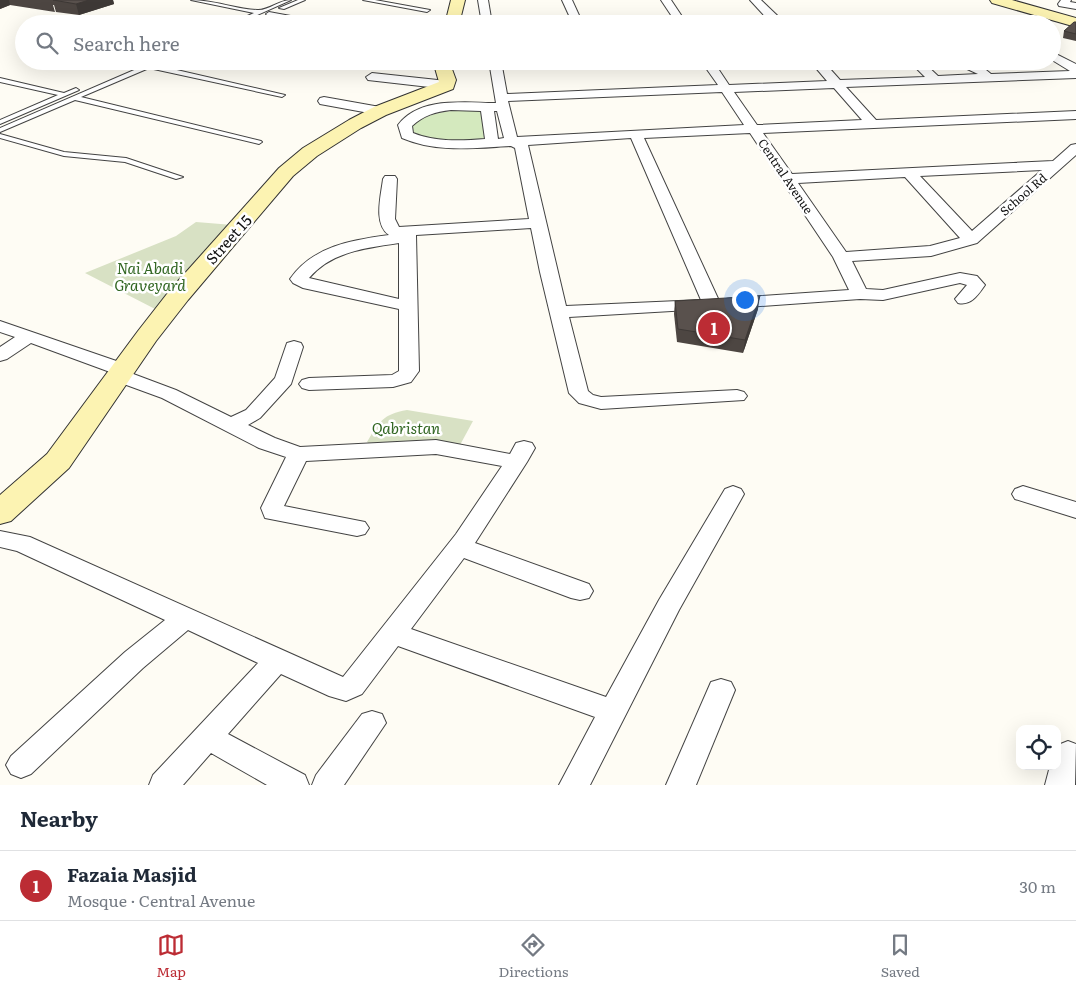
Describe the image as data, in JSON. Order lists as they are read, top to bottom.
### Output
{
  "streets": {
    "street": ["Central Avenue", "School Rd", "Street 15"]
  },
  "parks": ["Nai Abadi Graveyard", "Qabristan"],
  "page": {
    "search": "Search here",
    "pins": "1",
    "heading": "Nearby",
    "list": [
      {
        "mark": "1",
        "name": "Fazaia Masjid",
        "note": "Mosque · Central Avenue",
        "value": "30 m"
      }
    ],
    "nav": ["Map", "Directions", "Saved"]
  }
}
